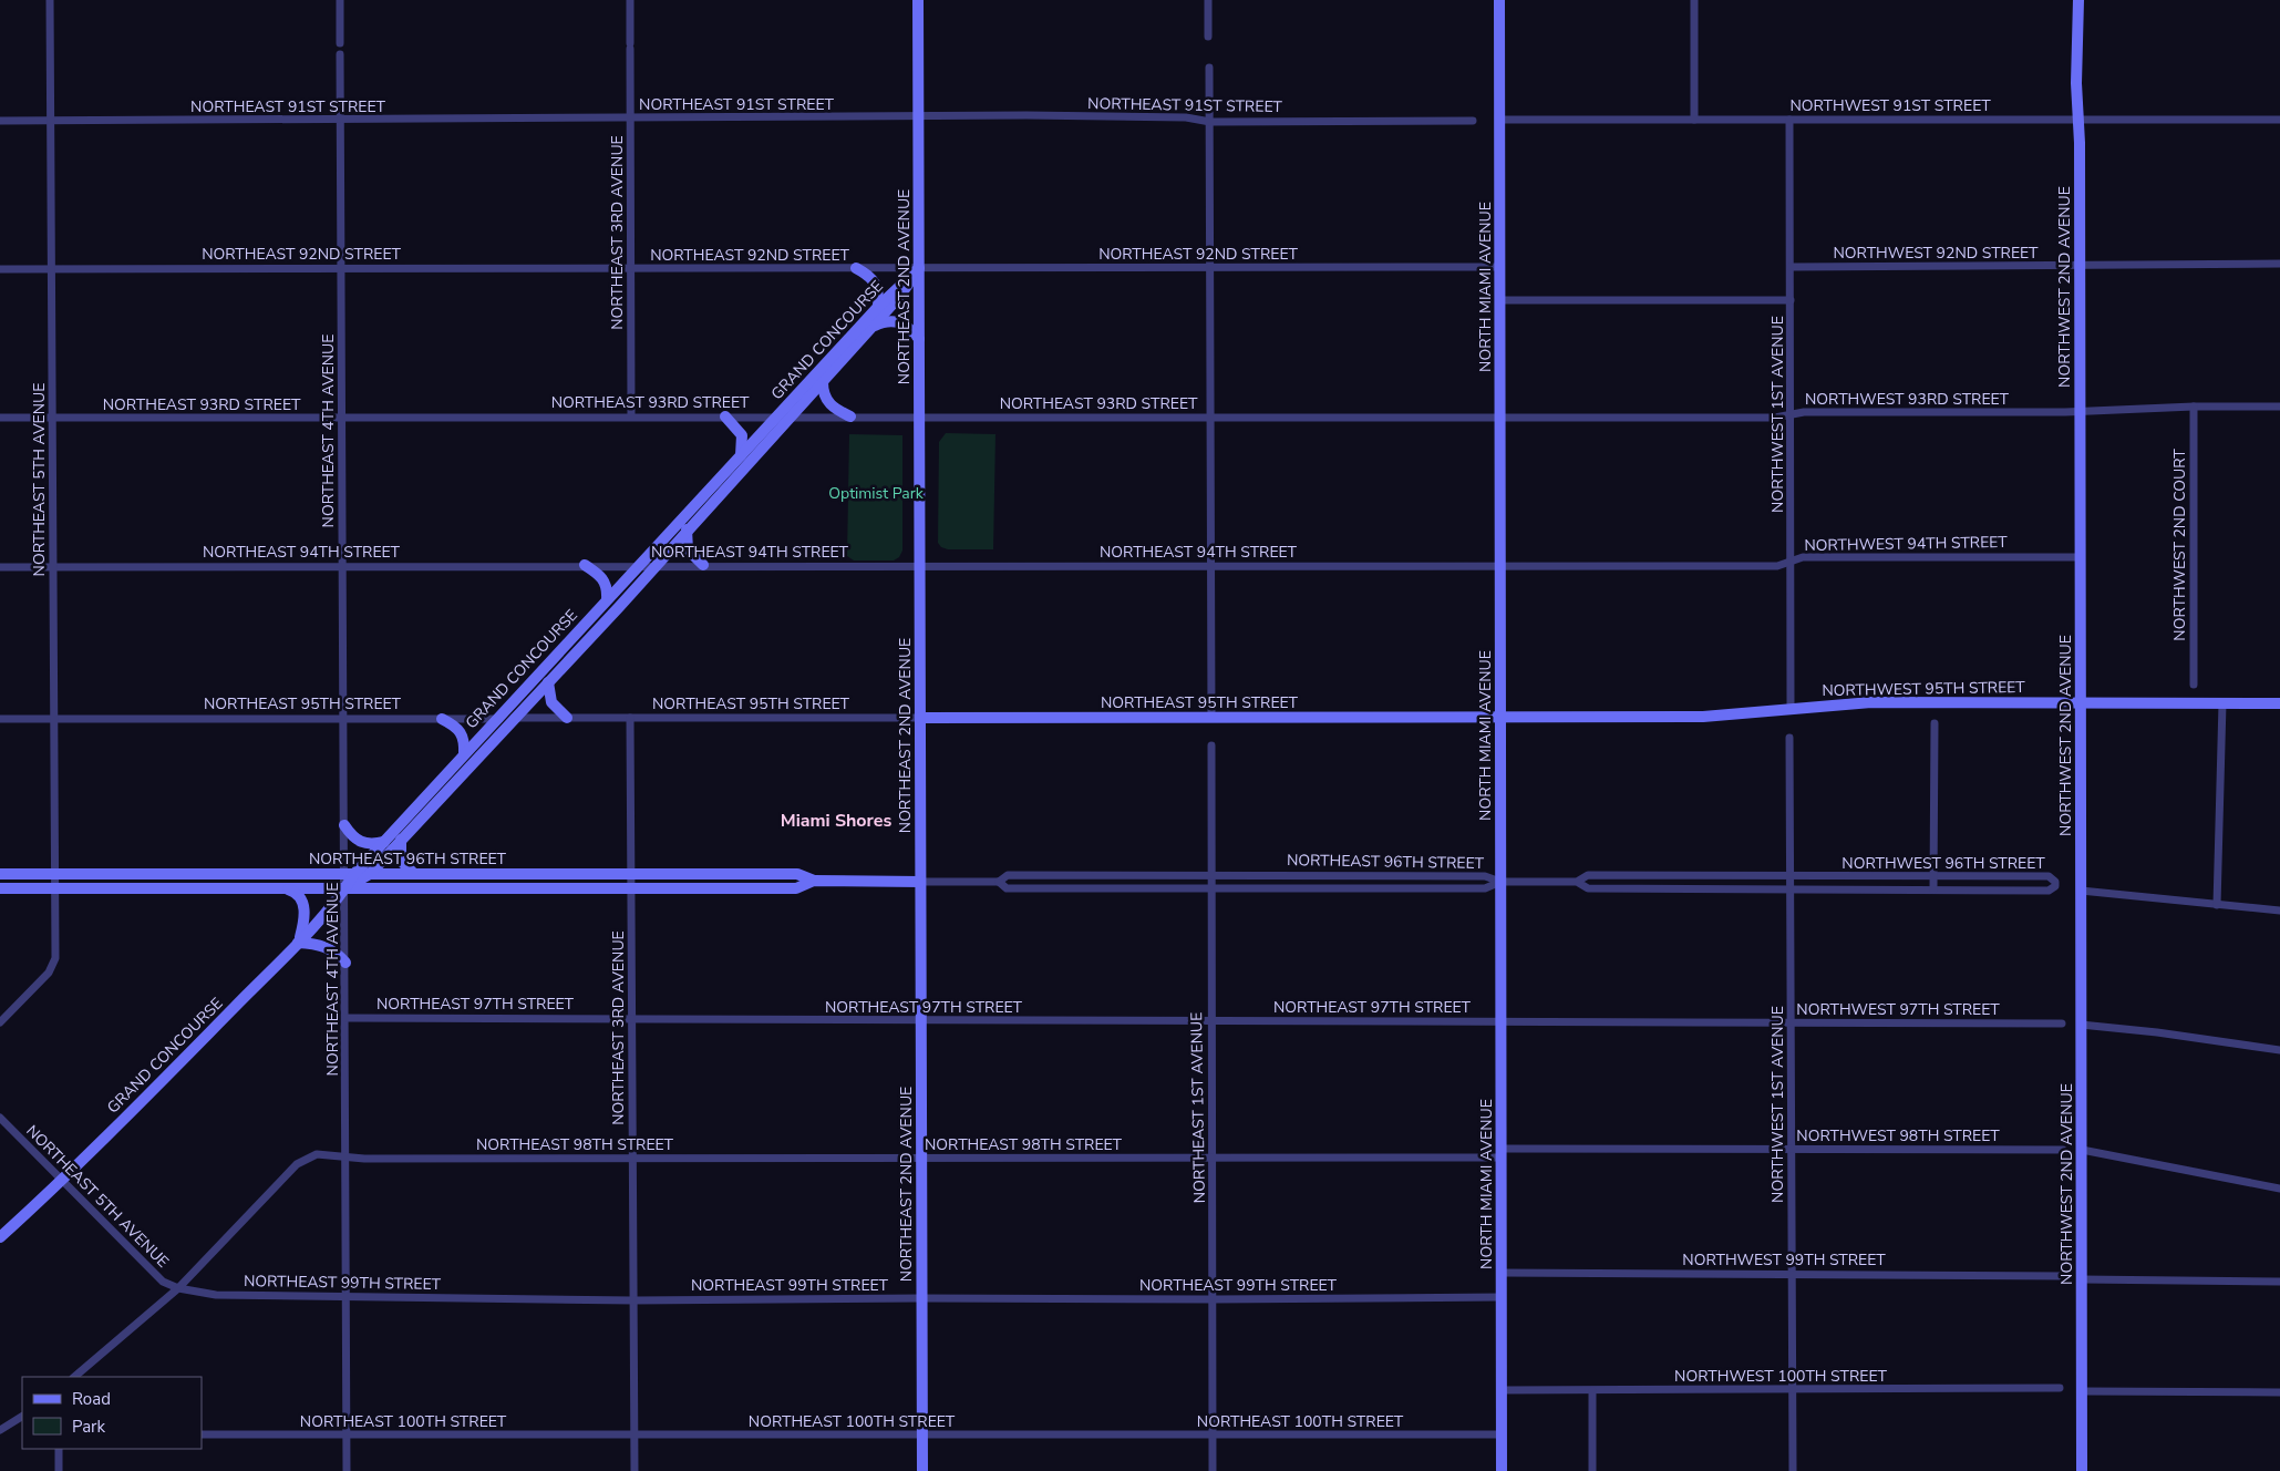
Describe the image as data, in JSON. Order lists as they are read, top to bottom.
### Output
{
  "streets": {
    "street": [
      "NORTHEAST 91ST STREET",
      "NORTHWEST 91ST STREET",
      "NORTHEAST 3RD AVENUE",
      "NORTHWEST 92ND STREET",
      "NORTHEAST 92ND STREET",
      "NORTHEAST 2ND AVENUE",
      "NORTH MIAMI AVENUE",
      "NORTHWEST 2ND AVENUE",
      "GRAND CONCOURSE",
      "NORTHWEST 93RD STREET",
      "NORTHEAST 93RD STREET",
      "NORTHWEST 1ST AVENUE",
      "NORTHEAST 4TH AVENUE",
      "NORTHEAST 5TH AVENUE",
      "NORTHWEST 94TH STREET",
      "NORTHWEST 2ND COURT",
      "NORTHEAST 94TH STREET",
      "NORTHWEST 95TH STREET",
      "NORTHEAST 95TH STREET",
      "NORTHEAST 96TH STREET",
      "NORTHWEST 96TH STREET",
      "NORTHEAST 97TH STREET",
      "NORTHWEST 97TH STREET",
      "NORTHEAST 1ST AVENUE",
      "NORTHWEST 98TH STREET",
      "NORTHEAST 98TH STREET",
      "NORTHWEST 99TH STREET",
      "NORTHEAST 99TH STREET",
      "NORTHWEST 100TH STREET",
      "NORTHEAST 100TH STREET"
    ]
  },
  "crossings": [
    ["NORTHEAST 91ST STREET", "NORTHEAST 3RD AVENUE"],
    ["NORTHEAST 91ST STREET", "NORTHEAST 2ND AVENUE"],
    ["NORTHEAST 91ST STREET", "NORTHEAST 4TH AVENUE"],
    ["NORTHEAST 91ST STREET", "NORTHEAST 5TH AVENUE"],
    ["NORTHWEST 91ST STREET", "NORTH MIAMI AVENUE"],
    ["NORTHWEST 91ST STREET", "NORTHWEST 2ND AVENUE"],
    ["NORTHWEST 91ST STREET", "NORTHWEST 1ST AVENUE"],
    ["NORTHEAST 3RD AVENUE", "NORTHEAST 92ND STREET"],
    ["NORTHEAST 3RD AVENUE", "NORTHEAST 93RD STREET"],
    ["NORTHEAST 3RD AVENUE", "NORTHEAST 95TH STREET"],
    ["NORTHEAST 3RD AVENUE", "NORTHEAST 96TH STREET"],
    ["NORTHEAST 3RD AVENUE", "NORTHEAST 97TH STREET"],
    ["NORTHEAST 3RD AVENUE", "NORTHEAST 98TH STREET"],
    ["NORTHEAST 3RD AVENUE", "NORTHEAST 99TH STREET"],
    ["NORTHEAST 3RD AVENUE", "NORTHEAST 100TH STREET"],
    ["NORTHWEST 92ND STREET", "NORTHWEST 2ND AVENUE"],
    ["NORTHWEST 92ND STREET", "NORTHWEST 1ST AVENUE"],
    ["NORTHEAST 92ND STREET", "NORTHEAST 2ND AVENUE"],
    ["NORTHEAST 92ND STREET", "NORTH MIAMI AVENUE"],
    ["NORTHEAST 92ND STREET", "GRAND CONCOURSE"],
    ["NORTHEAST 92ND STREET", "NORTHEAST 4TH AVENUE"],
    ["NORTHEAST 92ND STREET", "NORTHEAST 5TH AVENUE"],
    ["NORTHEAST 2ND AVENUE", "GRAND CONCOURSE"],
    ["NORTHEAST 2ND AVENUE", "NORTHEAST 93RD STREET"],
    ["NORTHEAST 2ND AVENUE", "NORTHEAST 94TH STREET"],
    ["NORTHEAST 2ND AVENUE", "NORTHEAST 95TH STREET"],
    ["NORTHEAST 2ND AVENUE", "NORTHEAST 96TH STREET"],
    ["NORTHEAST 2ND AVENUE", "NORTHEAST 97TH STREET"],
    ["NORTHEAST 2ND AVENUE", "NORTHEAST 98TH STREET"],
    ["NORTHEAST 2ND AVENUE", "NORTHEAST 99TH STREET"],
    ["NORTHEAST 2ND AVENUE", "NORTHEAST 100TH STREET"],
    ["NORTH MIAMI AVENUE", "NORTHWEST 93RD STREET"],
    ["NORTH MIAMI AVENUE", "NORTHEAST 93RD STREET"],
    ["NORTH MIAMI AVENUE", "NORTHWEST 94TH STREET"],
    ["NORTH MIAMI AVENUE", "NORTHEAST 94TH STREET"],
    ["NORTH MIAMI AVENUE", "NORTHWEST 95TH STREET"],
    ["NORTH MIAMI AVENUE", "NORTHEAST 95TH STREET"],
    ["NORTH MIAMI AVENUE", "NORTHEAST 96TH STREET"],
    ["NORTH MIAMI AVENUE", "NORTHWEST 96TH STREET"],
    ["NORTH MIAMI AVENUE", "NORTHEAST 97TH STREET"],
    ["NORTH MIAMI AVENUE", "NORTHWEST 97TH STREET"],
    ["NORTH MIAMI AVENUE", "NORTHWEST 98TH STREET"],
    ["NORTH MIAMI AVENUE", "NORTHEAST 98TH STREET"],
    ["NORTH MIAMI AVENUE", "NORTHWEST 99TH STREET"],
    ["NORTH MIAMI AVENUE", "NORTHEAST 99TH STREET"],
    ["NORTH MIAMI AVENUE", "NORTHWEST 100TH STREET"],
    ["NORTH MIAMI AVENUE", "NORTHEAST 100TH STREET"],
    ["NORTHWEST 2ND AVENUE", "NORTHWEST 93RD STREET"],
    ["NORTHWEST 2ND AVENUE", "NORTHWEST 94TH STREET"],
    ["NORTHWEST 2ND AVENUE", "NORTHWEST 95TH STREET"],
    ["GRAND CONCOURSE", "NORTHEAST 93RD STREET"],
    ["GRAND CONCOURSE", "NORTHEAST 4TH AVENUE"],
    ["GRAND CONCOURSE", "NORTHEAST 5TH AVENUE"],
    ["GRAND CONCOURSE", "NORTHEAST 94TH STREET"],
    ["GRAND CONCOURSE", "NORTHEAST 95TH STREET"],
    ["GRAND CONCOURSE", "NORTHEAST 96TH STREET"],
    ["NORTHWEST 93RD STREET", "NORTHEAST 93RD STREET"],
    ["NORTHWEST 93RD STREET", "NORTHWEST 1ST AVENUE"],
    ["NORTHWEST 93RD STREET", "NORTHWEST 2ND COURT"],
    ["NORTHEAST 93RD STREET", "NORTHEAST 4TH AVENUE"],
    ["NORTHEAST 93RD STREET", "NORTHEAST 5TH AVENUE"],
    ["NORTHWEST 1ST AVENUE", "NORTHWEST 94TH STREET"],
    ["NORTHWEST 1ST AVENUE", "NORTHWEST 95TH STREET"],
    ["NORTHWEST 1ST AVENUE", "NORTHWEST 96TH STREET"],
    ["NORTHWEST 1ST AVENUE", "NORTHWEST 97TH STREET"],
    ["NORTHWEST 1ST AVENUE", "NORTHWEST 98TH STREET"],
    ["NORTHWEST 1ST AVENUE", "NORTHWEST 99TH STREET"],
    ["NORTHWEST 1ST AVENUE", "NORTHWEST 100TH STREET"],
    ["NORTHEAST 4TH AVENUE", "NORTHEAST 94TH STREET"],
    ["NORTHEAST 4TH AVENUE", "NORTHEAST 95TH STREET"],
    ["NORTHEAST 4TH AVENUE", "NORTHEAST 96TH STREET"],
    ["NORTHEAST 4TH AVENUE", "NORTHEAST 97TH STREET"],
    ["NORTHEAST 4TH AVENUE", "NORTHEAST 98TH STREET"],
    ["NORTHEAST 4TH AVENUE", "NORTHEAST 99TH STREET"],
    ["NORTHEAST 4TH AVENUE", "NORTHEAST 100TH STREET"],
    ["NORTHEAST 5TH AVENUE", "NORTHEAST 94TH STREET"],
    ["NORTHEAST 5TH AVENUE", "NORTHEAST 95TH STREET"],
    ["NORTHEAST 5TH AVENUE", "NORTHEAST 96TH STREET"],
    ["NORTHEAST 5TH AVENUE", "NORTHEAST 98TH STREET"],
    ["NORTHEAST 5TH AVENUE", "NORTHEAST 99TH STREET"],
    ["NORTHWEST 94TH STREET", "NORTHEAST 94TH STREET"],
    ["NORTHWEST 95TH STREET", "NORTHEAST 95TH STREET"],
    ["NORTHEAST 96TH STREET", "NORTHWEST 96TH STREET"],
    ["NORTHEAST 96TH STREET", "NORTHEAST 1ST AVENUE"],
    ["NORTHEAST 97TH STREET", "NORTHWEST 97TH STREET"],
    ["NORTHEAST 97TH STREET", "NORTHEAST 1ST AVENUE"],
    ["NORTHEAST 1ST AVENUE", "NORTHEAST 98TH STREET"],
    ["NORTHEAST 1ST AVENUE", "NORTHEAST 99TH STREET"],
    ["NORTHEAST 1ST AVENUE", "NORTHEAST 100TH STREET"],
    ["NORTHWEST 98TH STREET", "NORTHEAST 98TH STREET"],
    ["NORTHEAST 98TH STREET", "NORTHEAST 99TH STREET"]
  ],
  "districts": ["Miami Shores"],
  "parks": ["Optimist Park"],
  "legend": ["Road", "Park"]
}
